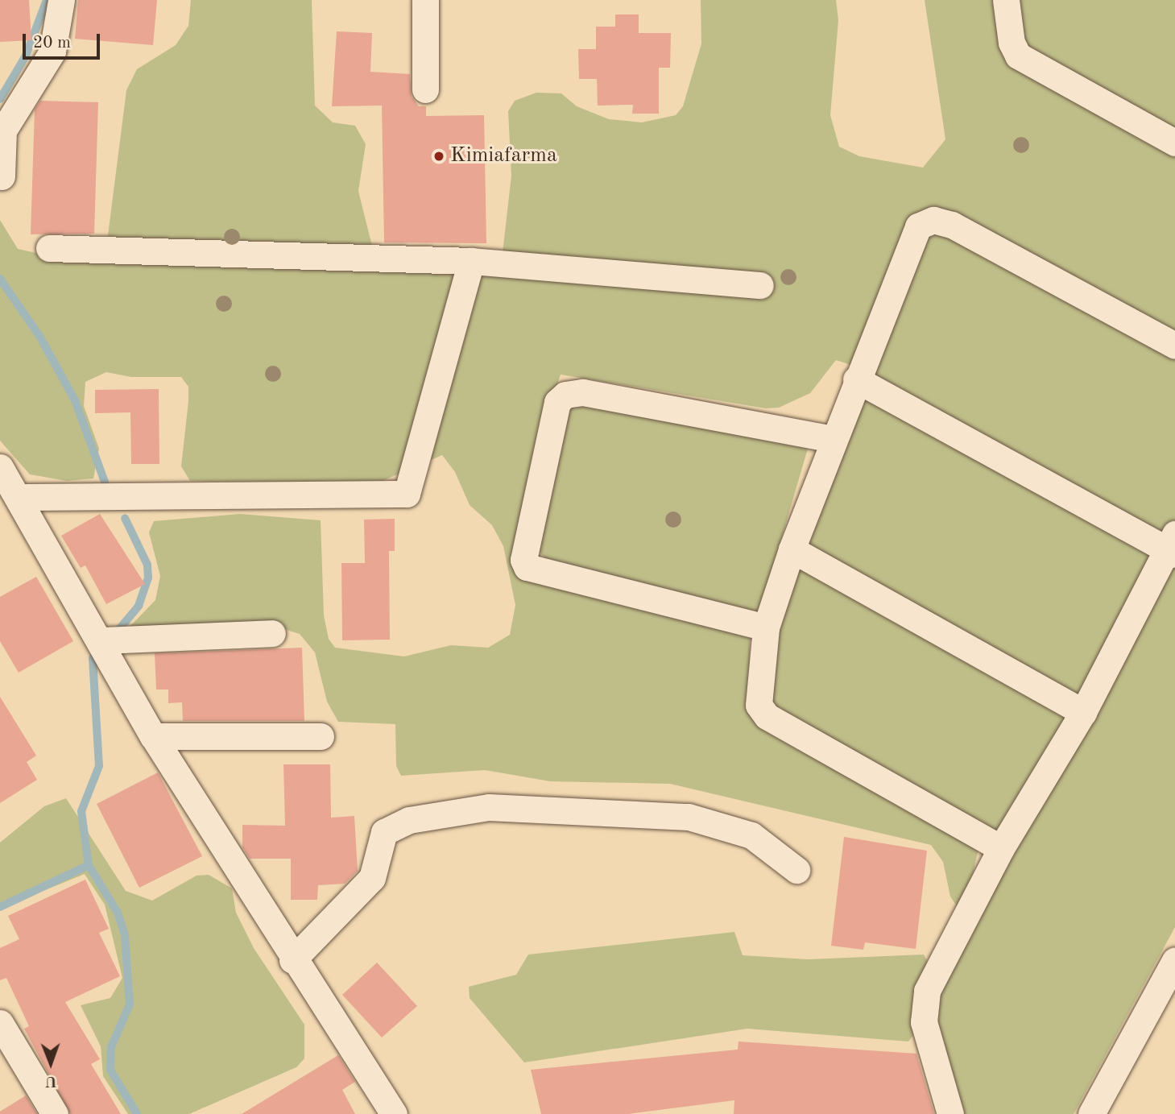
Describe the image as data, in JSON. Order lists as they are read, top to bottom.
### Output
{
  "places": ["Kimiafarma"],
  "scale_bar": "20 m",
  "north": "bottom"
}
